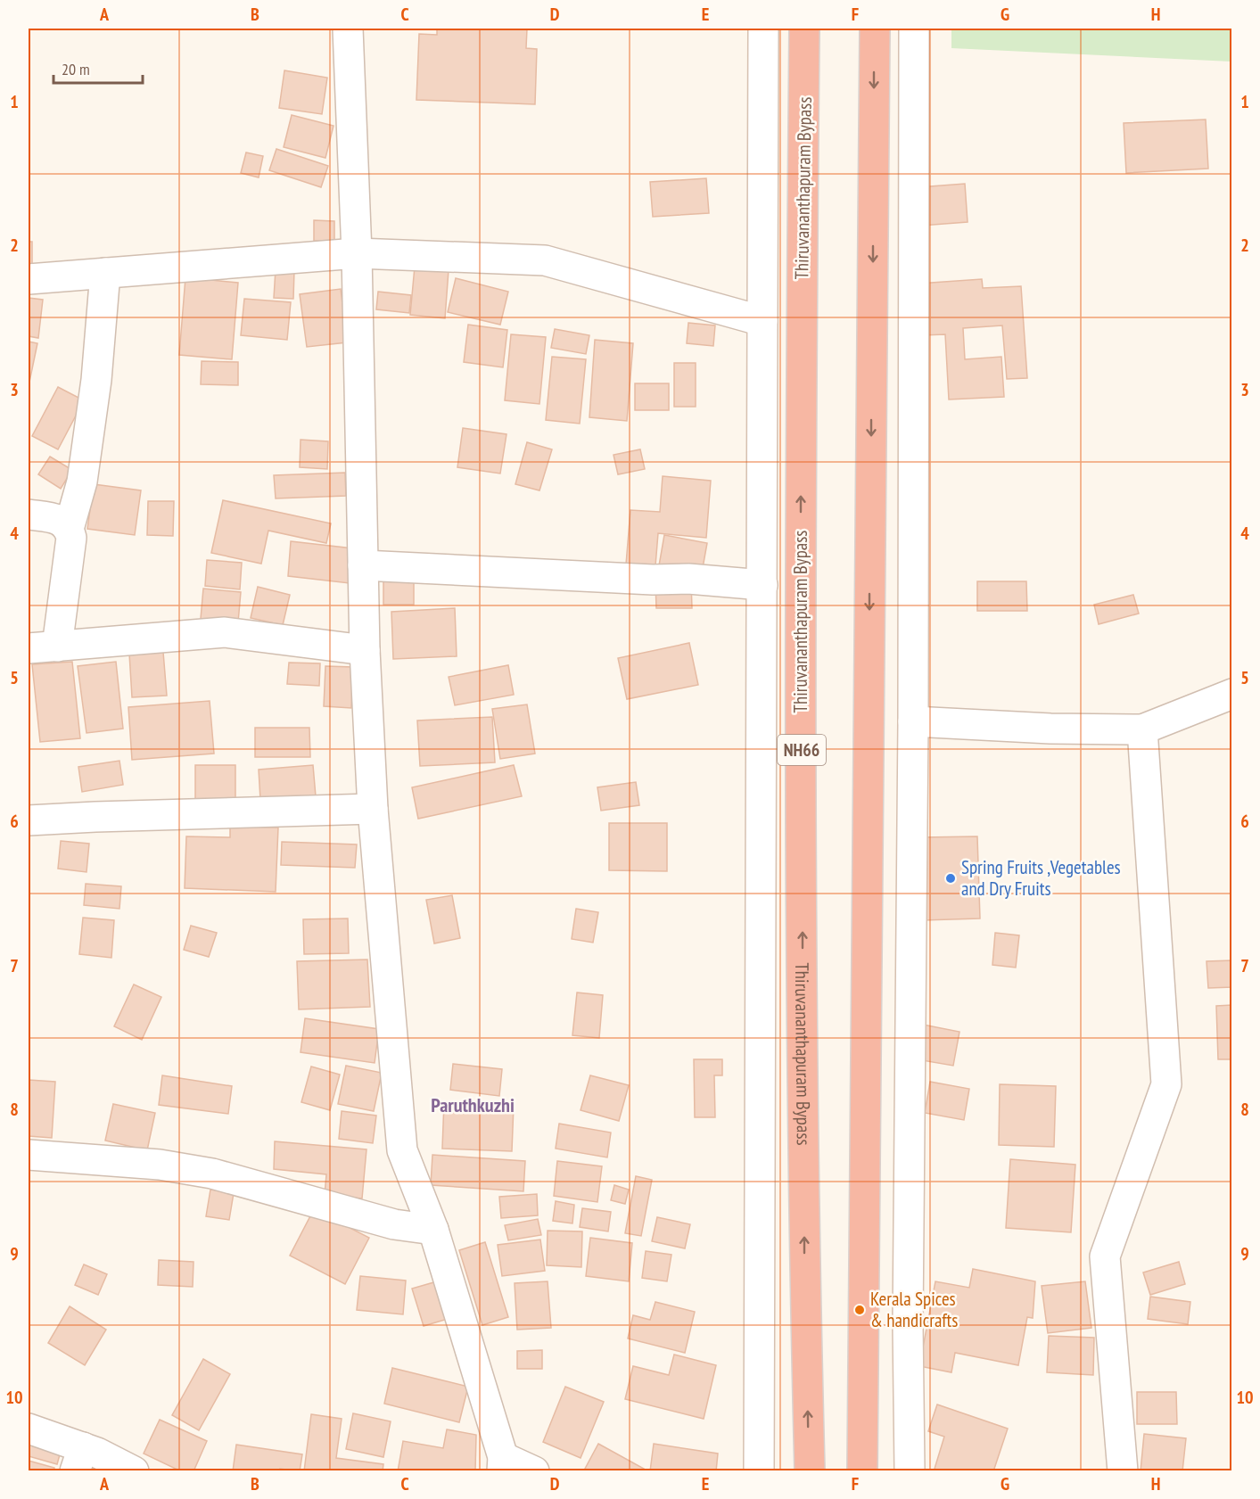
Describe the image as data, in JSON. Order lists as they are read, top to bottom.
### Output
{
  "streets": {
    "highway": ["Thiruvananthapuram Bypass", "NH66"]
  },
  "districts": ["Paruthkuzhi"],
  "places": ["Spring Fruits ,Vegetables and Dry Fruits", "Kerala Spices & handicrafts"],
  "scale_bar": "20 m",
  "grid": {
    "columns": [
      "A",
      "B",
      "C",
      "D",
      "E",
      "F",
      "G",
      "H"
    ],
    "rows": [
      "1",
      "2",
      "3",
      "4",
      "5",
      "6",
      "7",
      "8",
      "9",
      "10"
    ]
  }
}
